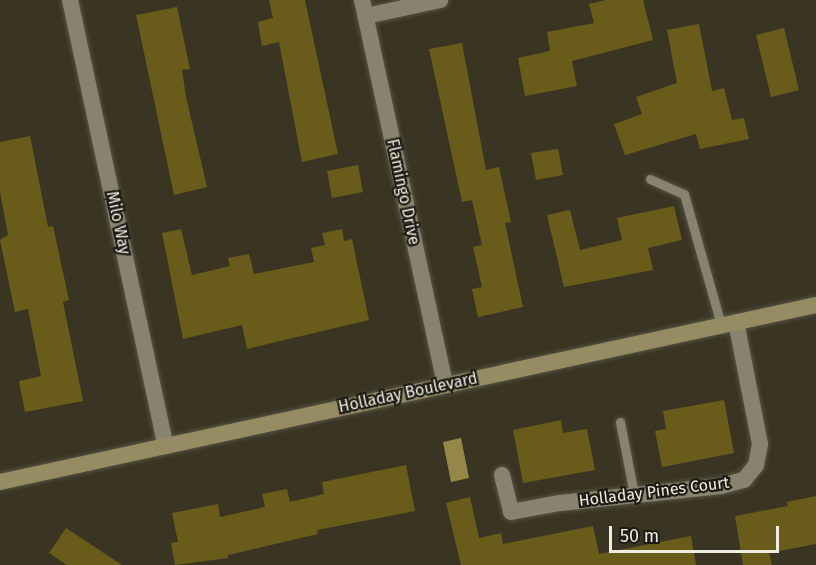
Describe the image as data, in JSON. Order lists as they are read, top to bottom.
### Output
{
  "streets": {
    "main road": ["Holladay Boulevard"],
    "street": ["Flamingo Drive", "Milo Way", "Holladay Pines Court"]
  },
  "crossings": [
    ["Flamingo Drive", "Holladay Boulevard"],
    ["Milo Way", "Holladay Boulevard"],
    ["Holladay Boulevard", "Holladay Pines Court"]
  ],
  "scale_bar": "50 m"
}
